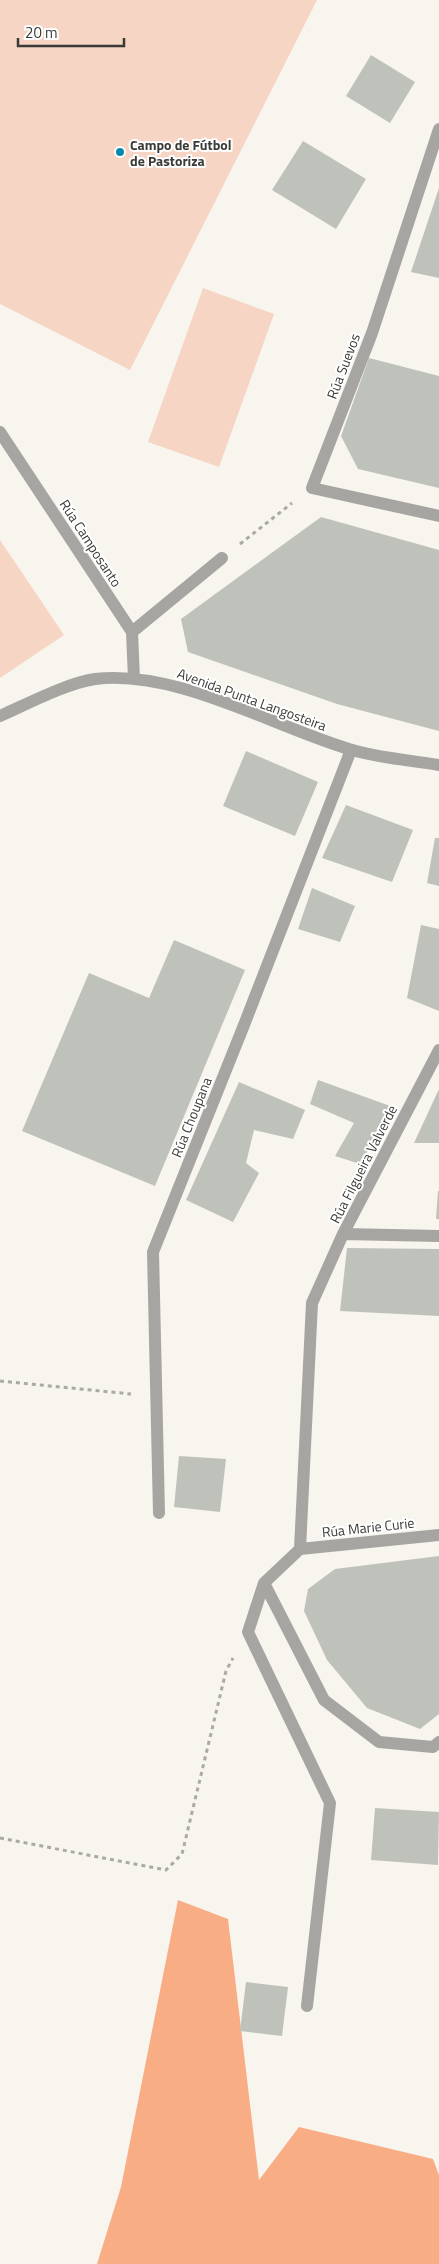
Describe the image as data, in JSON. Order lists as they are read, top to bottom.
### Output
{
  "streets": {
    "street": [
      "Rúa Suevos",
      "Rúa Camposanto",
      "Avenida Punta Langosteira",
      "Rúa Choupana",
      "Rúa Filgueira Valverde",
      "Rúa Marie Curie"
    ]
  },
  "crossings": [
    ["Avenida Punta Langosteira", "Rúa Choupana"]
  ],
  "places": ["Campo de Fútbol de Pastoriza"],
  "scale_bar": "20 m"
}
